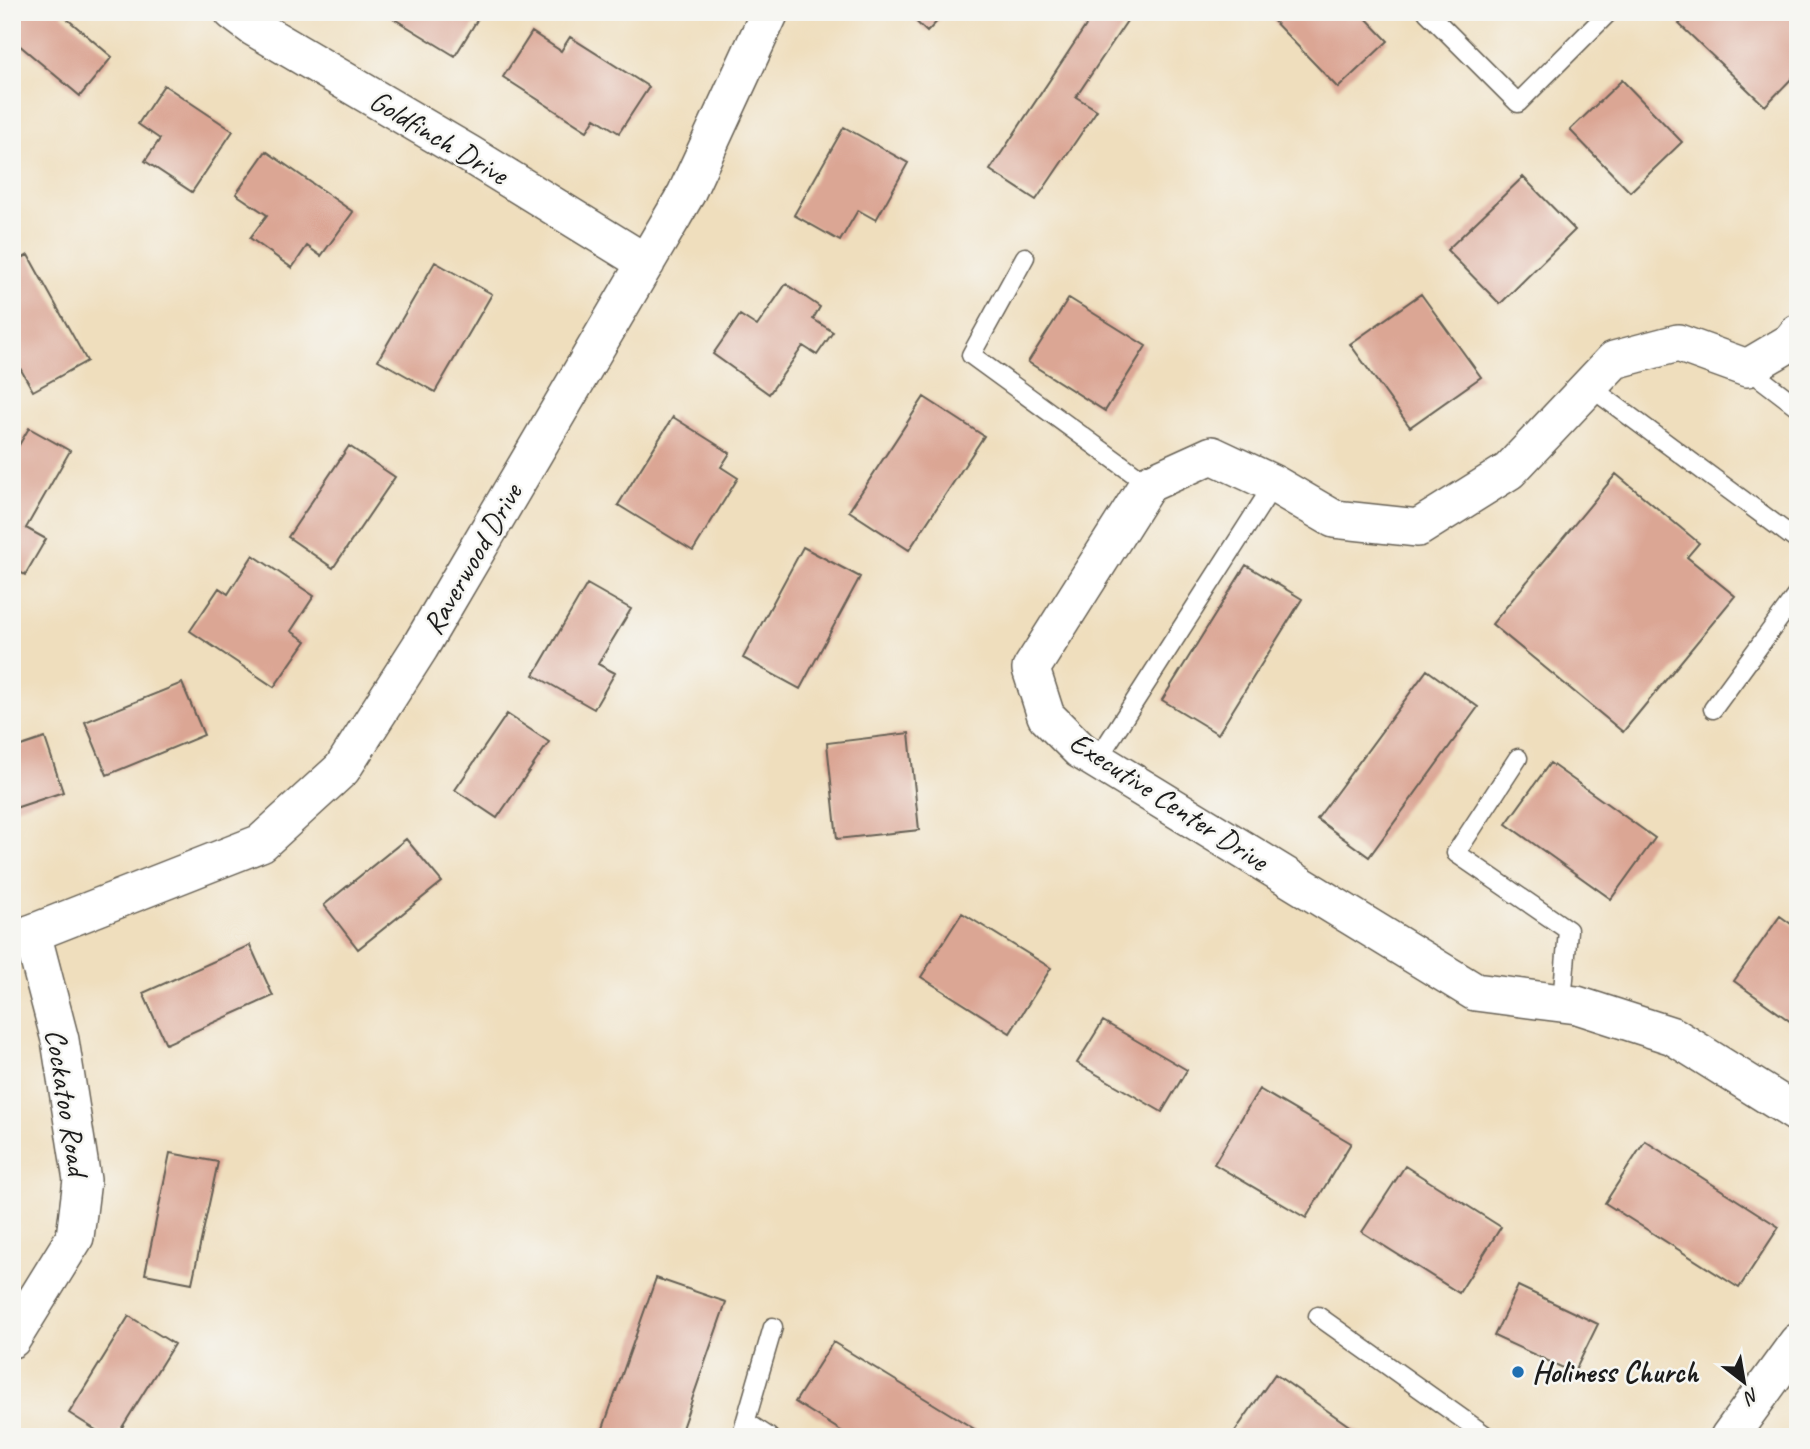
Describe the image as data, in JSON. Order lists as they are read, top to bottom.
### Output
{
  "streets": {
    "street": [
      "Goldfinch Drive",
      "Raverwood Drive",
      "Executive Center Drive",
      "Cockatoo Road"
    ]
  },
  "crossings": [
    ["Goldfinch Drive", "Raverwood Drive"],
    ["Raverwood Drive", "Cockatoo Road"]
  ],
  "places": ["Holiness Church"],
  "north": "bottom right"
}
